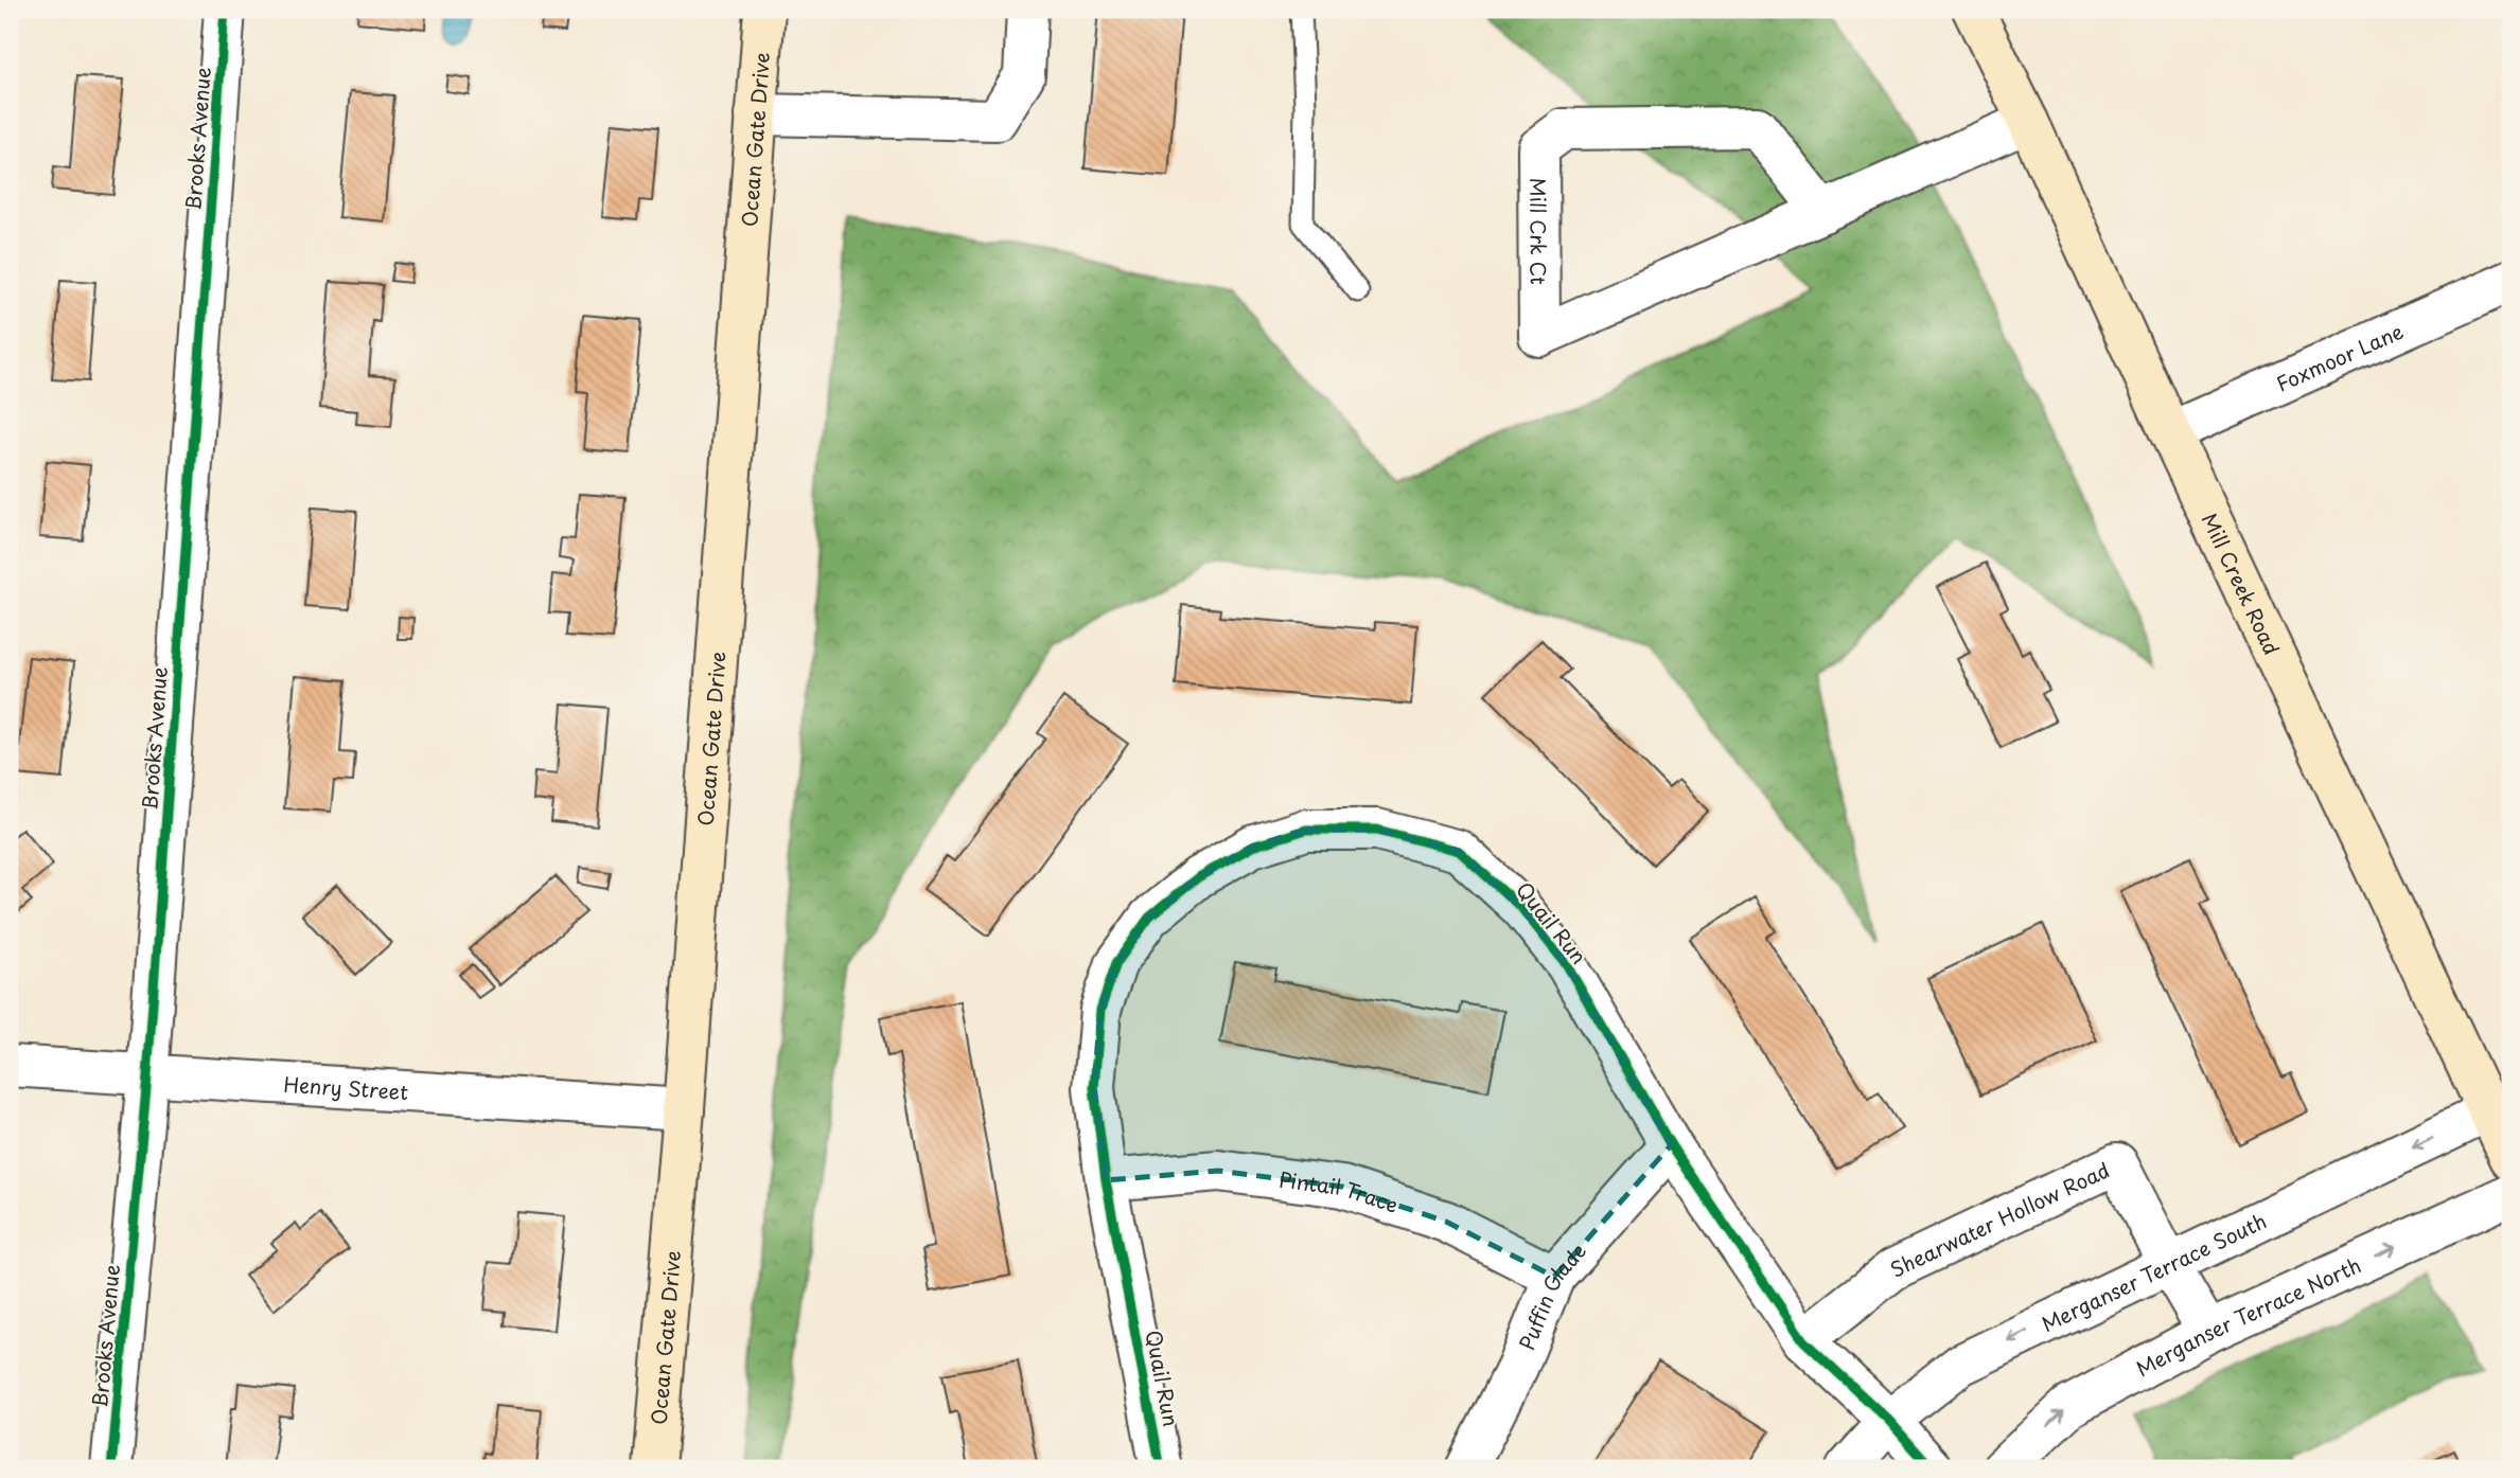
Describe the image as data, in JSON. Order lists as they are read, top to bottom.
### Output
{
  "streets": {
    "main road": ["Ocean Gate Drive", "Mill Creek Road"],
    "street": [
      "Brooks Avenue",
      "Mill Crk Ct",
      "Foxmoor Lane",
      "Quail Run",
      "Henry Street",
      "Pintail Trace",
      "Shearwater Hollow Road",
      "Merganser Terrace South",
      "Puffin Glade",
      "Merganser Terrace North"
    ]
  },
  "crossings": [
    ["Brooks Avenue", "Henry Street"],
    ["Ocean Gate Drive", "Henry Street"],
    ["Mill Crk Ct", "Mill Creek Road"],
    ["Foxmoor Lane", "Mill Creek Road"],
    ["Mill Creek Road", "Merganser Terrace South"],
    ["Quail Run", "Pintail Trace"],
    ["Quail Run", "Shearwater Hollow Road"],
    ["Quail Run", "Merganser Terrace South"],
    ["Quail Run", "Puffin Glade"],
    ["Pintail Trace", "Puffin Glade"],
    ["Shearwater Hollow Road", "Merganser Terrace South"],
    ["Shearwater Hollow Road", "Merganser Terrace North"]
  ],
  "one_way": ["Merganser Terrace South", "Merganser Terrace North"]
}
